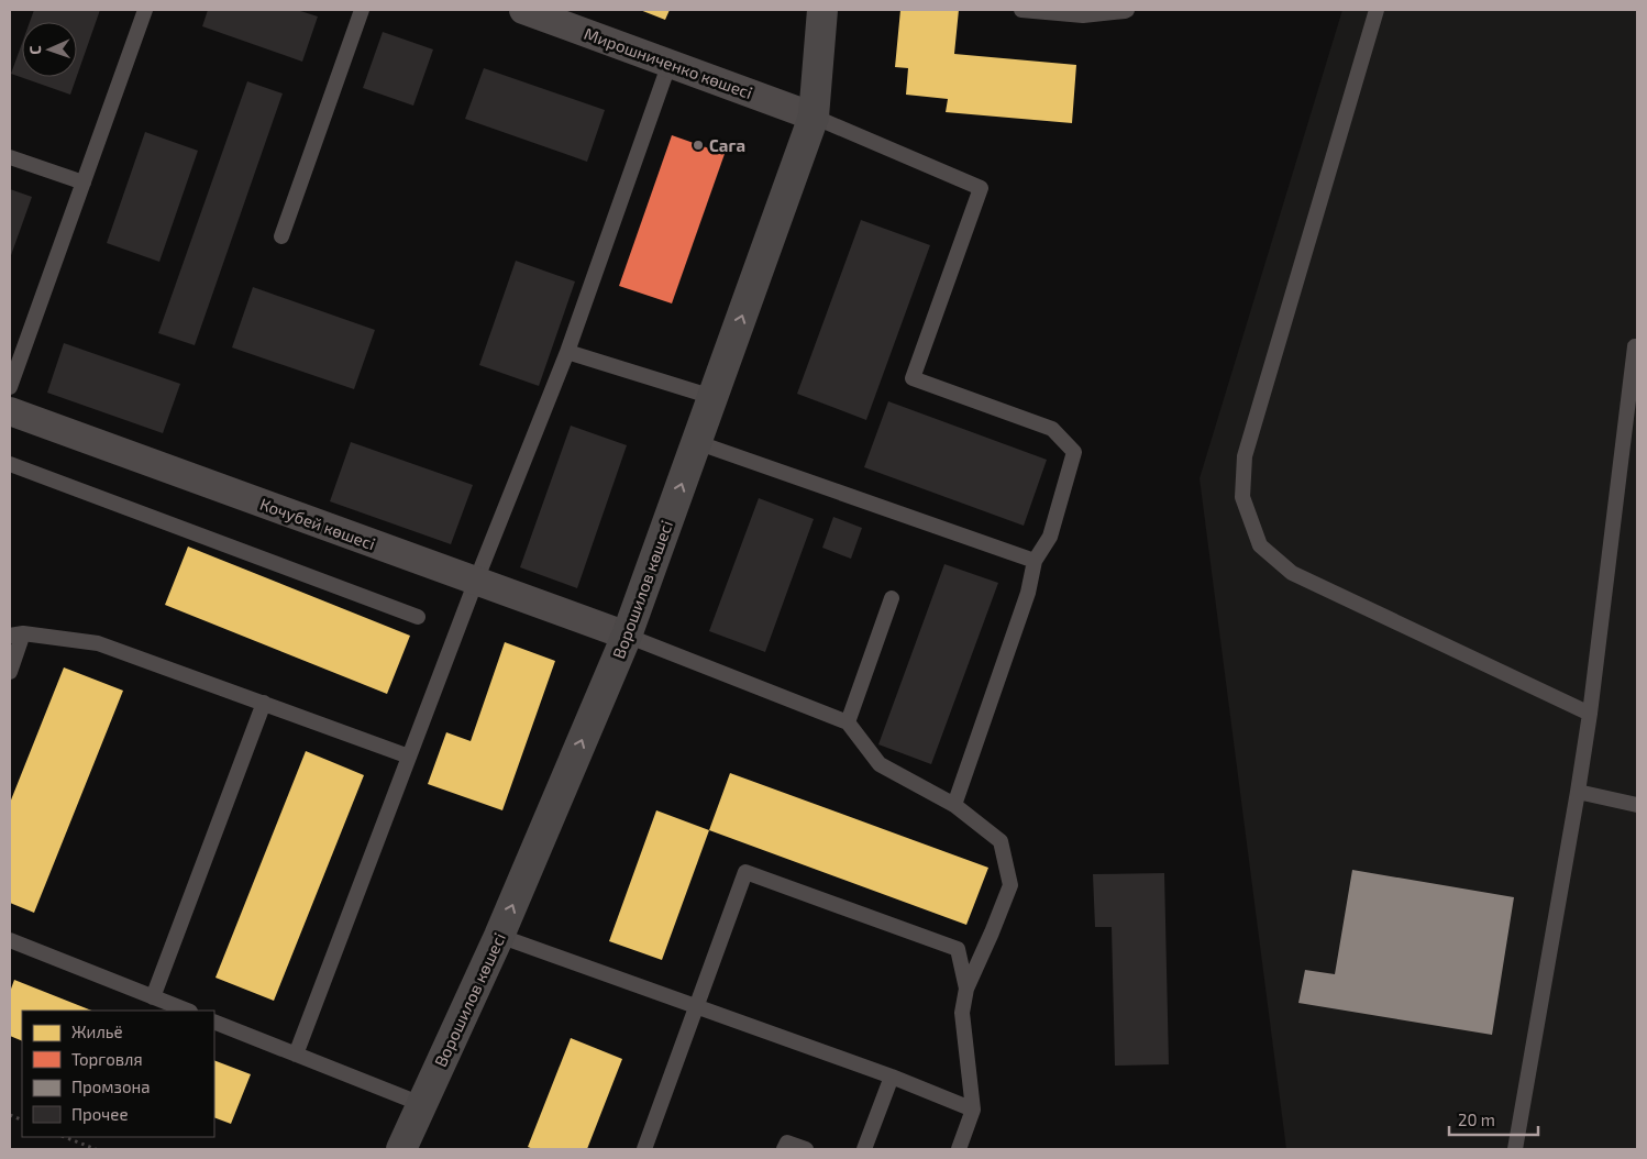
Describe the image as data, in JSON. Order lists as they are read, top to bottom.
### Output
{
  "streets": {
    "street": ["Мирошниченко көшесі", "Кочубей көшесі", "Ворошилов көшесі"]
  },
  "crossings": [
    ["Мирошниченко көшесі", "Ворошилов көшесі"],
    ["Кочубей көшесі", "Ворошилов көшесі"]
  ],
  "one_way": ["Ворошилов көшесі"],
  "places": ["Сага"],
  "legend": [
    "Жильё",
    "Торговля",
    "Промзона",
    "Прочее"
  ],
  "scale_bar": "20 m",
  "north": "left"
}
